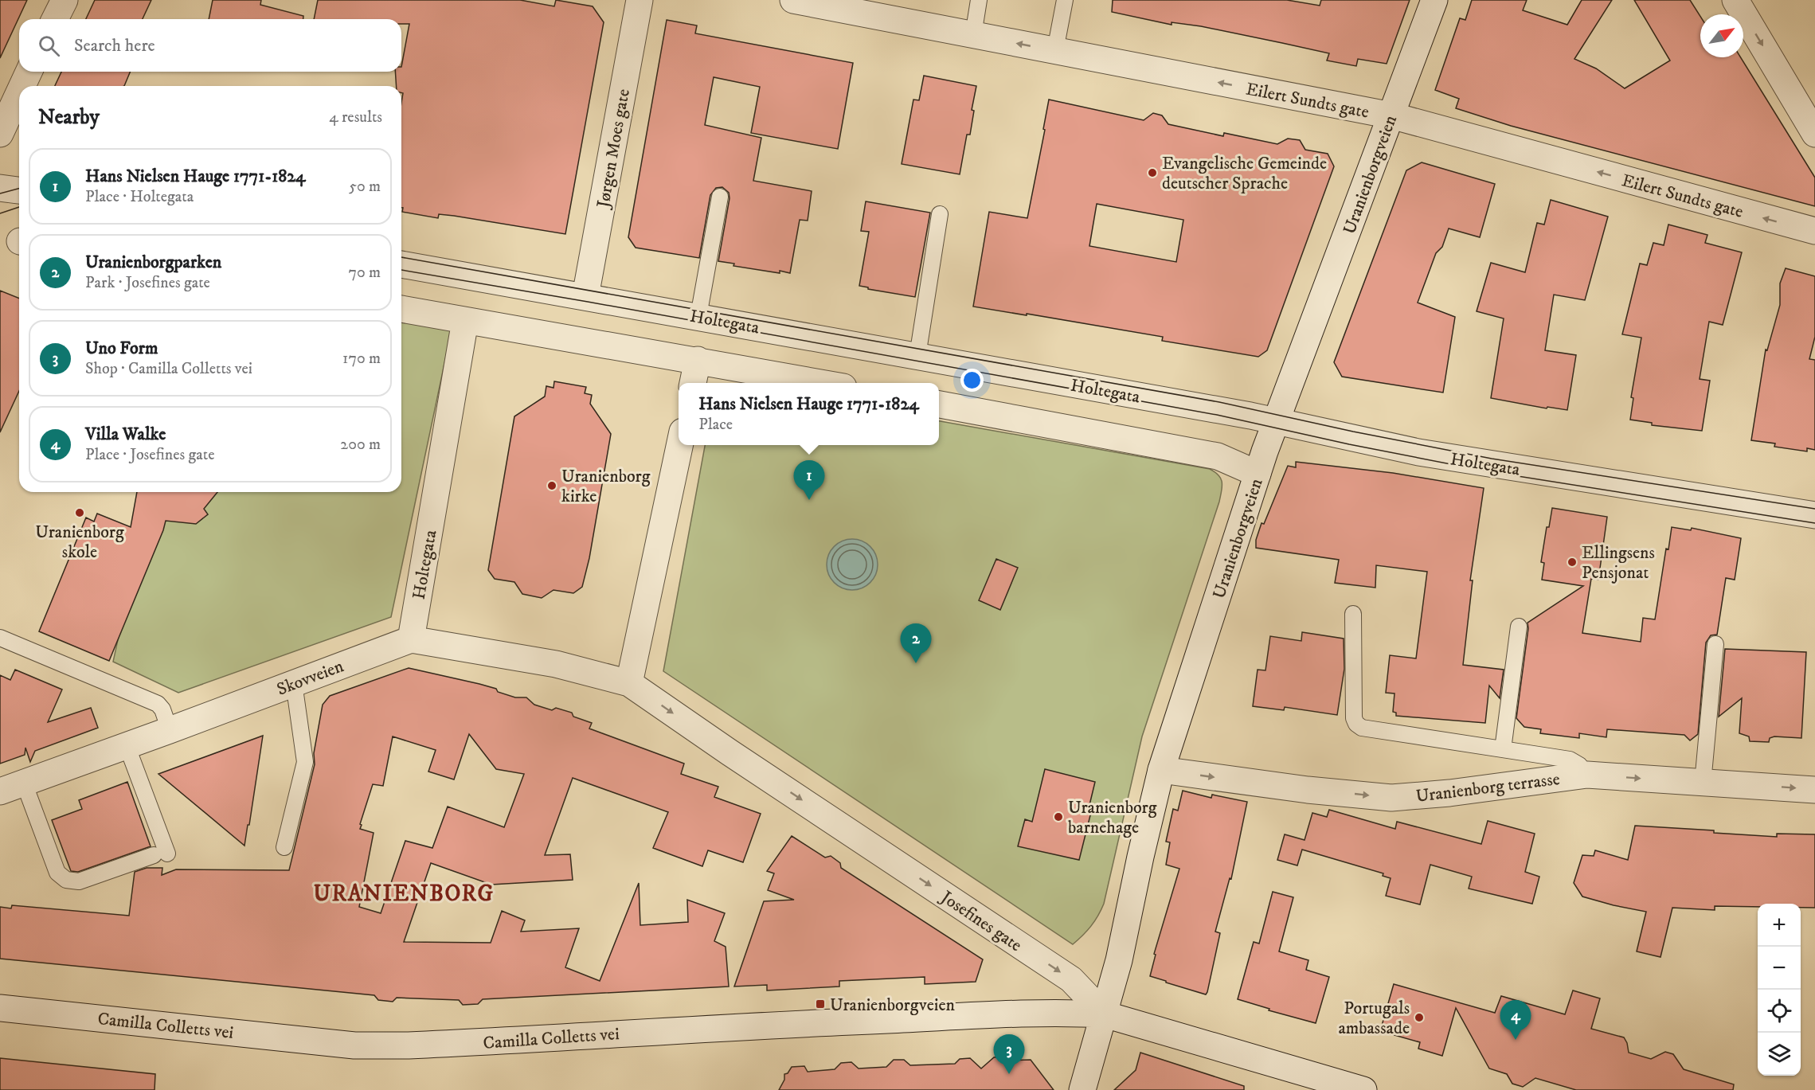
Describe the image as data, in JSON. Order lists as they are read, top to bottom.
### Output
{
  "streets": {
    "street": [
      "Eilert Sundts gate",
      "Jørgen Moes gate",
      "Uranienborgveien",
      "Holtegata",
      "Skovveien",
      "Uranienborg terrasse",
      "Josefines gate",
      "Camilla Colletts vei"
    ]
  },
  "crossings": [
    ["Eilert Sundts gate", "Uranienborgveien"],
    ["Jørgen Moes gate", "Holtegata"],
    ["Uranienborgveien", "Holtegata"],
    ["Uranienborgveien", "Uranienborg terrasse"],
    ["Uranienborgveien", "Josefines gate"],
    ["Uranienborgveien", "Camilla Colletts vei"],
    ["Holtegata", "Skovveien"],
    ["Josefines gate", "Camilla Colletts vei"]
  ],
  "one_way": ["Eilert Sundts gate", "Uranienborg terrasse", "Josefines gate"],
  "districts": ["URANIENBORG"],
  "places": {
    "other": [
      "Evangelische Gemeinde deutscher Sprache",
      "Uranienborg kirke",
      "Uranienborg skole",
      "Ellingsens Pensjonat",
      "Uranienborg barnehage",
      "Portugals ambassade"
    ],
    "transit": ["Uranienborgveien"]
  },
  "north": "top right",
  "page": {
    "search": "Search here",
    "heading": ["Nearby", "4 results"],
    "list": [
      {
        "mark": "1",
        "name": "Hans Nielsen Hauge 1771-1824",
        "note": "Place · Holtegata",
        "value": "50 m"
      },
      {
        "mark": "2",
        "name": "Uranienborgparken",
        "note": "Park · Josefines gate",
        "value": "70 m"
      },
      {
        "mark": "3",
        "name": "Uno Form",
        "note": "Shop · Camilla Colletts vei",
        "value": "170 m"
      },
      {
        "mark": "4",
        "name": "Villa Walke",
        "note": "Place · Josefines gate",
        "value": "200 m"
      }
    ],
    "popup": ["Hans Nielsen Hauge 1771-1824", "Place"],
    "pins": [
      "1",
      "2",
      "4",
      "3"
    ],
    "map_buttons": ["+", "−"]
  }
}
